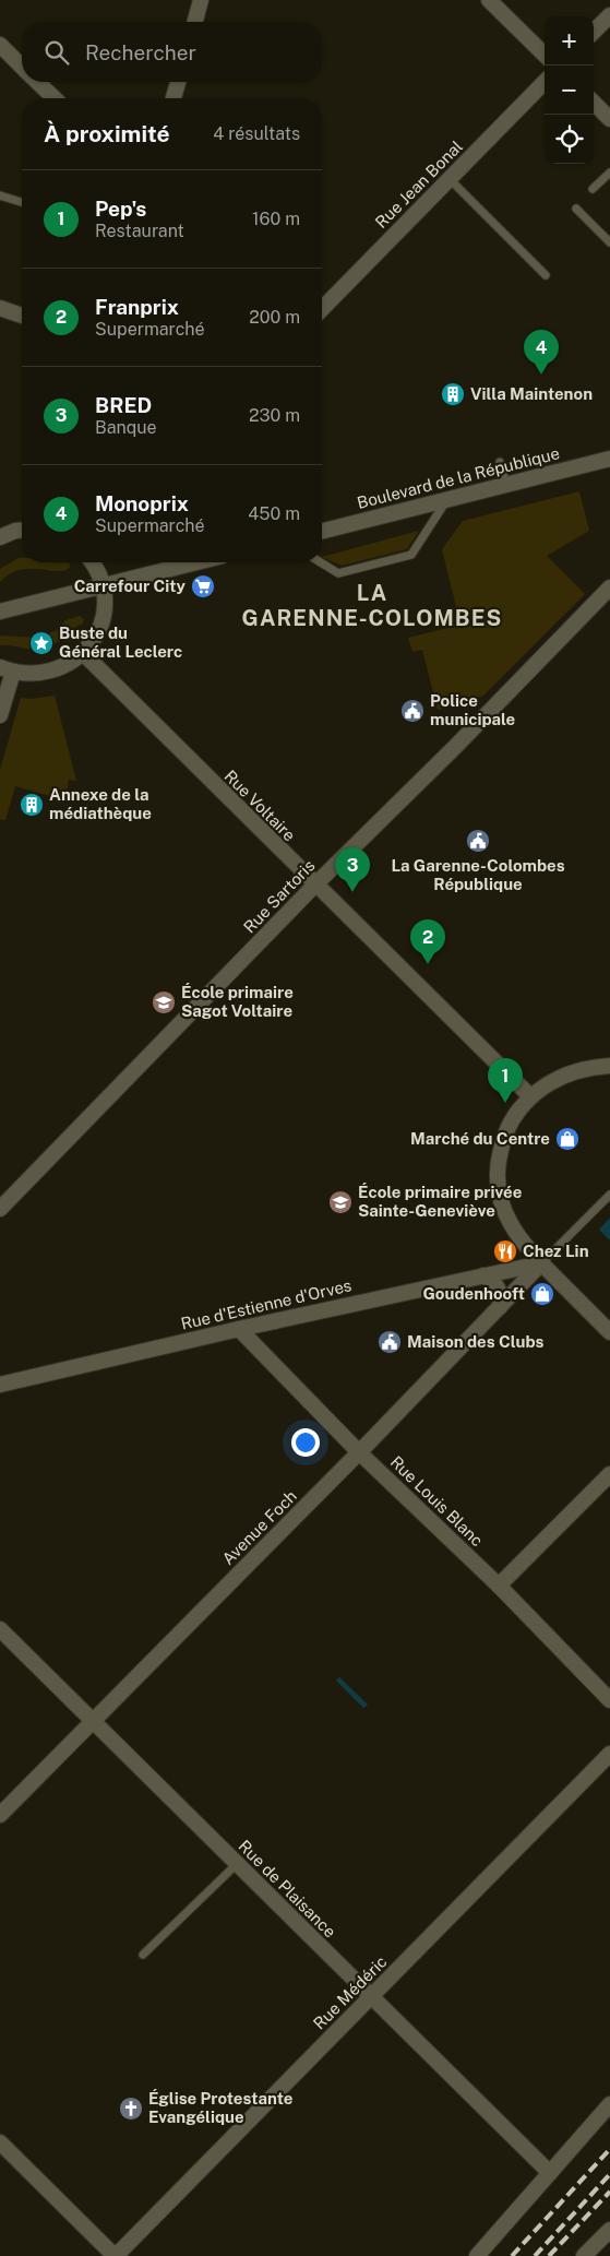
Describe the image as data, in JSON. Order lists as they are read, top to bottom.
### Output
{
  "streets": {
    "street": [
      "Rue Jean Bonal",
      "Boulevard de la République",
      "Rue Voltaire",
      "Rue Sartoris",
      "Rue d'Estienne d'Orves",
      "Rue Louis Blanc",
      "Avenue Foch",
      "Rue de Plaisance",
      "Rue Médéric"
    ]
  },
  "crossings": [
    ["Rue Voltaire", "Rue Sartoris"],
    ["Rue d'Estienne d'Orves", "Rue Louis Blanc"],
    ["Rue d'Estienne d'Orves", "Avenue Foch"],
    ["Rue Louis Blanc", "Avenue Foch"],
    ["Avenue Foch", "Rue de Plaisance"],
    ["Rue de Plaisance", "Rue Médéric"]
  ],
  "districts": ["LA GARENNE-COLOMBES"],
  "places": {
    "building": ["Villa Maintenon", "Annexe de la médiathèque"],
    "supermarket": ["Carrefour City"],
    "place": ["Buste du Général Leclerc"],
    "public building": ["Police municipale", "La Garenne-Colombes République", "Maison des Clubs"],
    "school or university": ["École primaire Sagot Voltaire", "École primaire privée Sainte-Geneviève"],
    "shop": ["Marché du Centre", "Goudenhooft"],
    "restaurant": ["Chez Lin"],
    "church": ["Église Protestante Evangélique"]
  },
  "page": {
    "map_buttons": ["+", "−"],
    "search": "Rechercher",
    "heading": ["À proximité", "4 résultats"],
    "list": [
      {
        "mark": "1",
        "name": "Pep's",
        "note": "Restaurant",
        "value": "160 m"
      },
      {
        "mark": "2",
        "name": "Franprix",
        "note": "Supermarché",
        "value": "200 m"
      },
      {
        "mark": "3",
        "name": "BRED",
        "note": "Banque",
        "value": "230 m"
      },
      {
        "mark": "4",
        "name": "Monoprix",
        "note": "Supermarché",
        "value": "450 m"
      }
    ],
    "pins": [
      "4",
      "3",
      "2",
      "1"
    ]
  }
}
